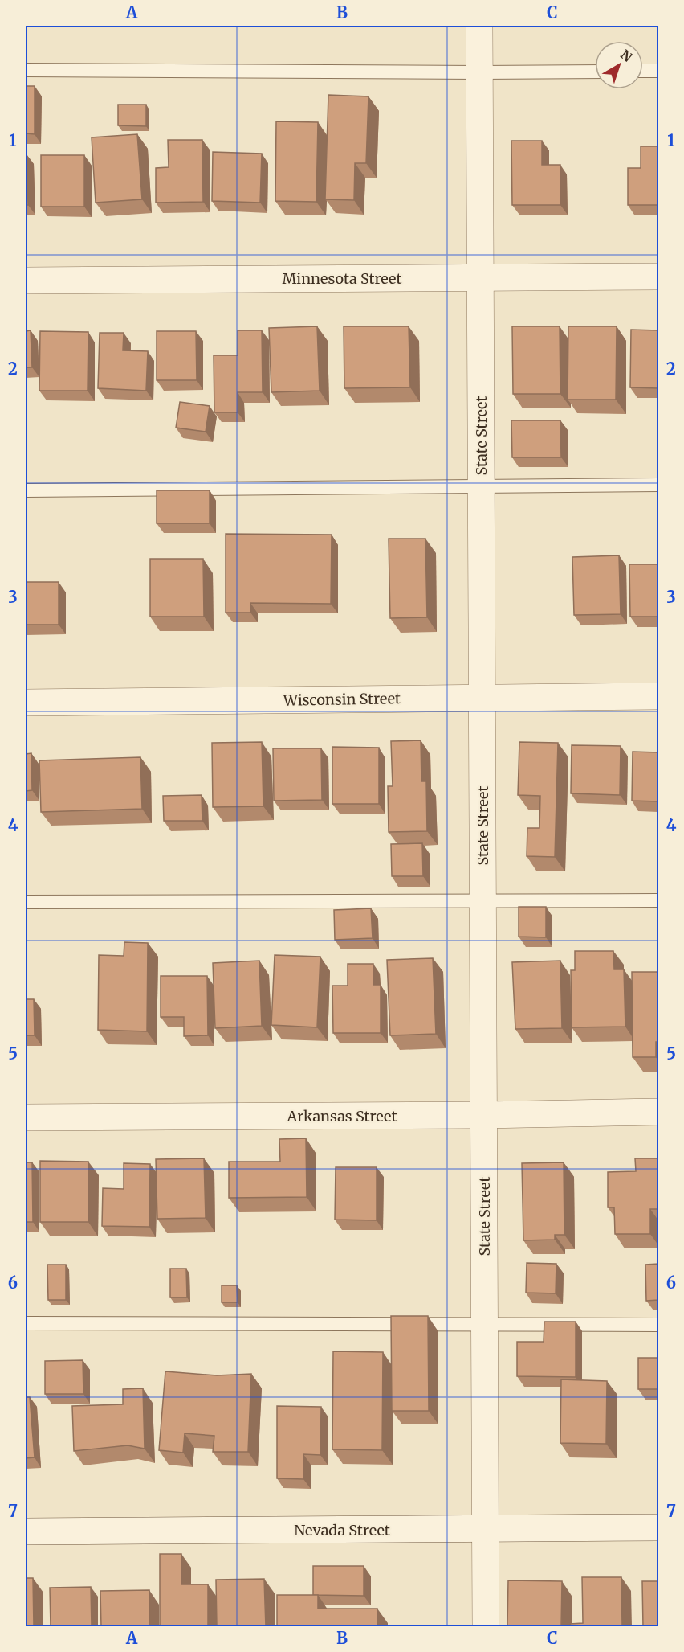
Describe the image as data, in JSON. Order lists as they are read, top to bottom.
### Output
{
  "streets": {
    "street": [
      "Minnesota Street",
      "State Street",
      "Wisconsin Street",
      "Arkansas Street",
      "Nevada Street"
    ]
  },
  "crossings": [
    ["Minnesota Street", "State Street"],
    ["State Street", "Wisconsin Street"],
    ["State Street", "Arkansas Street"],
    ["State Street", "Nevada Street"]
  ],
  "north": "top right",
  "grid": {
    "columns": ["A", "B", "C"],
    "rows": [
      "1",
      "2",
      "3",
      "4",
      "5",
      "6",
      "7"
    ]
  }
}
